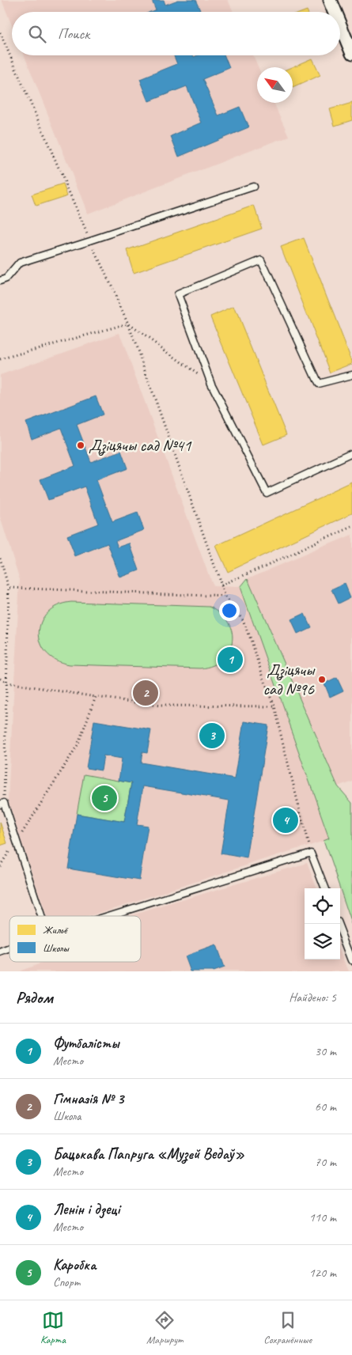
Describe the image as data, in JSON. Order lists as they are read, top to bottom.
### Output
{
  "places": ["Дзіцячы сад №41", "Дзіцячы сад №96"],
  "legend": ["Жильё", "Школы"],
  "north": "top left",
  "page": {
    "search": "Поиск",
    "pins": [
      "1",
      "2",
      "3",
      "5",
      "4"
    ],
    "heading": ["Рядом", "Найдено: 5"],
    "list": [
      {
        "mark": "1",
        "name": "Футбалісты",
        "note": "Место",
        "value": "30 m"
      },
      {
        "mark": "2",
        "name": "Гімназія № 3",
        "note": "Школа",
        "value": "60 m"
      },
      {
        "mark": "3",
        "name": "Бацькава Папруга «Музей Ведаў»",
        "note": "Место",
        "value": "70 m"
      },
      {
        "mark": "4",
        "name": "Ленін і дзеці",
        "note": "Место",
        "value": "110 m"
      },
      {
        "mark": "5",
        "name": "Каробка",
        "note": "Спорт",
        "value": "120 m"
      }
    ],
    "nav": ["Карта", "Маршрут", "Сохранённые"]
  }
}
